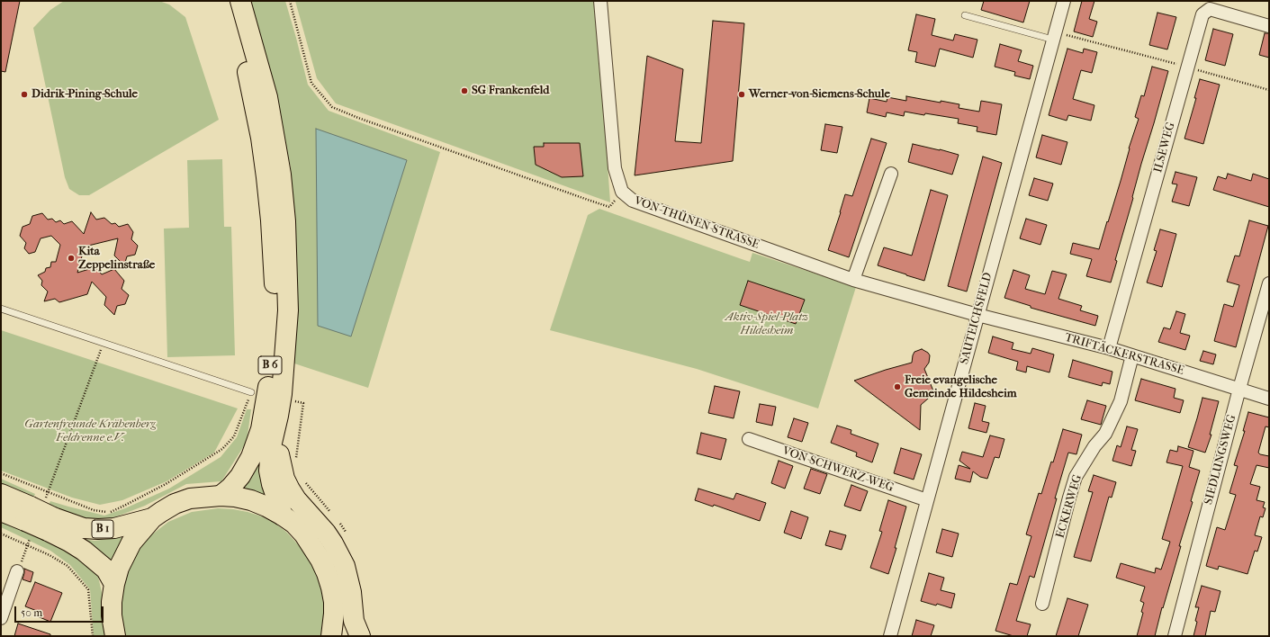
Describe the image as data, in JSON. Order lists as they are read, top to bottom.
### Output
{
  "streets": {
    "main road": ["B 6", "B 1"],
    "street": [
      "ILSEWEG",
      "VON-THÜNEN-STRASSE",
      "SAUTEICHSFELD",
      "TRIFTÄCKERSTRASSE",
      "SIEDLUNGSWEG",
      "VON-SCHWERZ-WEG",
      "ECKERWEG"
    ]
  },
  "crossings": [
    ["ILSEWEG", "TRIFTÄCKERSTRASSE"],
    ["VON-THÜNEN-STRASSE", "SAUTEICHSFELD"],
    ["VON-THÜNEN-STRASSE", "TRIFTÄCKERSTRASSE"],
    ["SAUTEICHSFELD", "TRIFTÄCKERSTRASSE"],
    ["SAUTEICHSFELD", "VON-SCHWERZ-WEG"],
    ["TRIFTÄCKERSTRASSE", "SIEDLUNGSWEG"],
    ["TRIFTÄCKERSTRASSE", "ECKERWEG"]
  ],
  "parks": ["Aktiv-Spiel-Platz Hildesheim", "Gartenfreunde Krähenberg Feldrenne e.V."],
  "places": [
    "SG Frankenfeld",
    "Didrik-Pining-Schule",
    "Werner-von-Siemens-Schule",
    "Kita Zeppelinstraße",
    "Freie evangelische Gemeinde Hildesheim"
  ],
  "scale_bar": "50 m"
}
